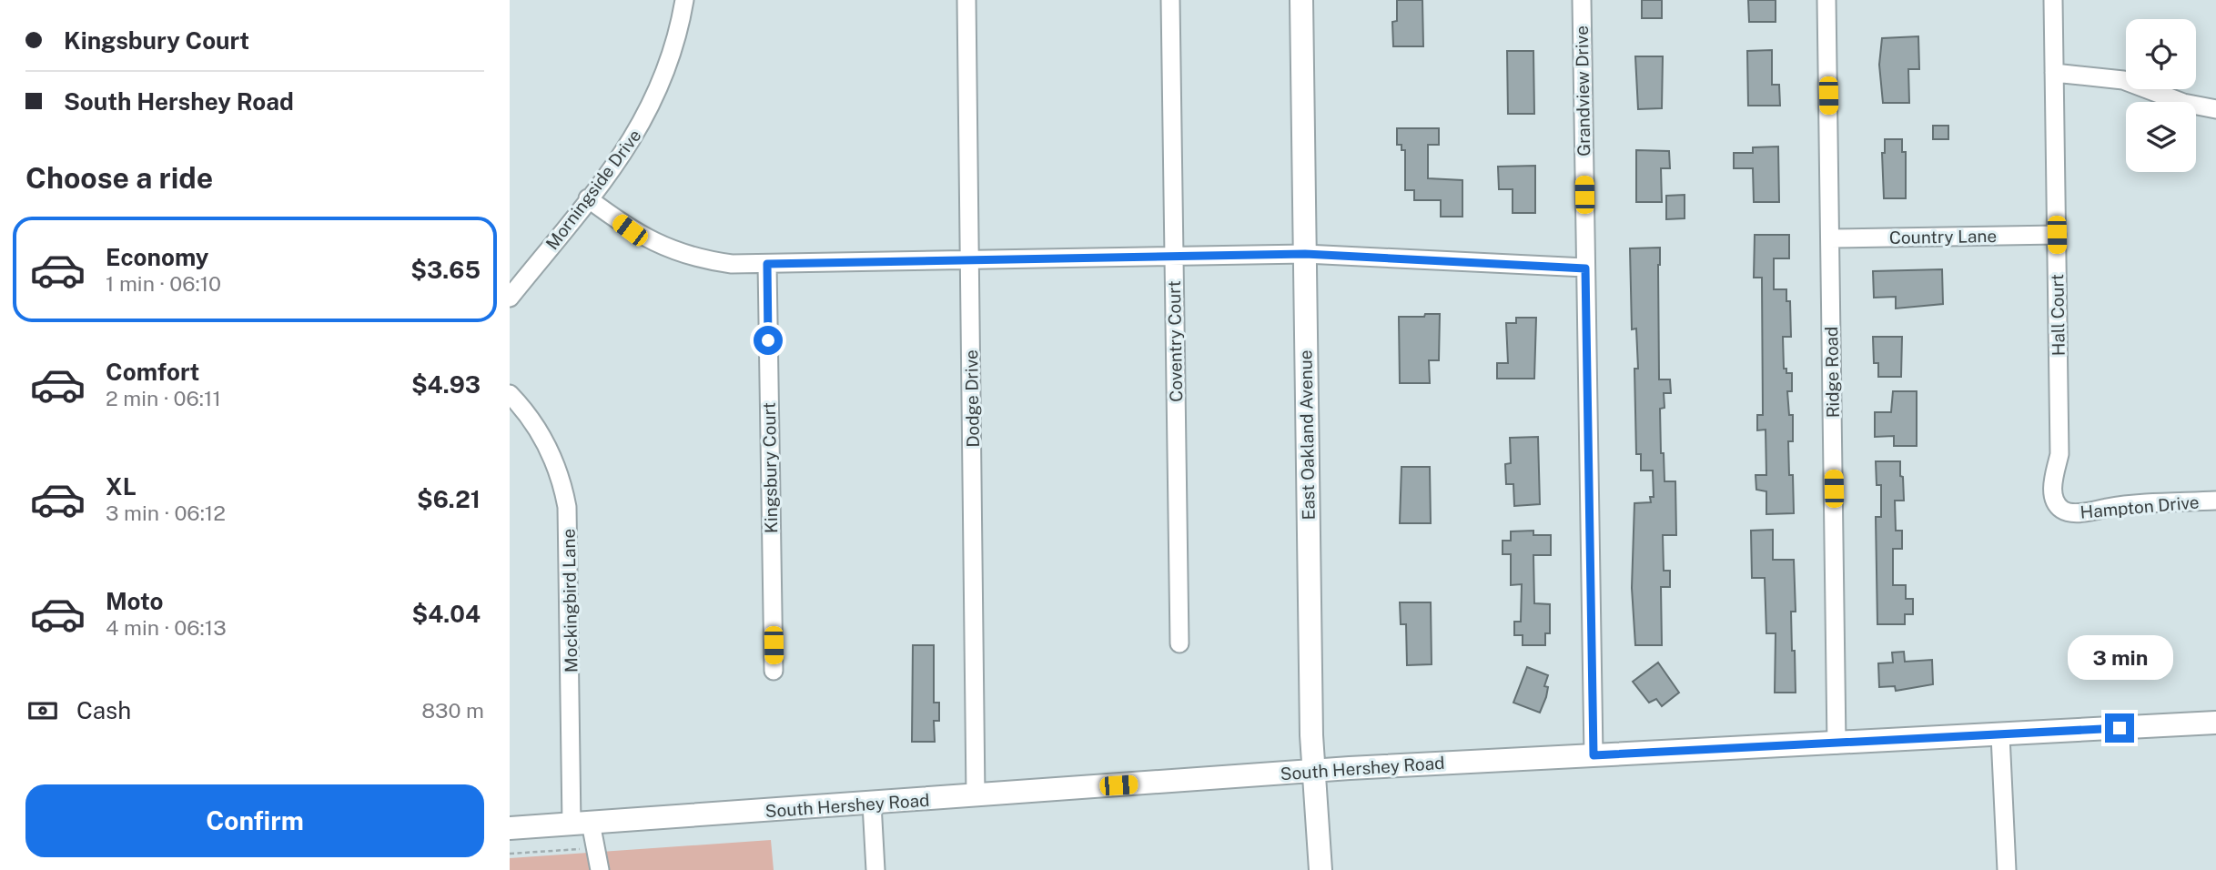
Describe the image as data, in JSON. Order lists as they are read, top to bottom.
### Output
{
  "streets": {
    "main road": ["East Oakland Avenue", "South Hershey Road"],
    "street": [
      "Grandview Drive",
      "Morningside Drive",
      "Country Lane",
      "Hall Court",
      "Coventry Court",
      "Ridge Road",
      "Dodge Drive",
      "Kingsbury Court",
      "Hampton Drive",
      "Mockingbird Lane"
    ]
  },
  "crossings": [
    ["Grandview Drive", "South Hershey Road"],
    ["Country Lane", "Hall Court"],
    ["Country Lane", "Ridge Road"],
    ["Hall Court", "Hampton Drive"],
    ["Ridge Road", "South Hershey Road"],
    ["Dodge Drive", "South Hershey Road"],
    ["East Oakland Avenue", "South Hershey Road"],
    ["Mockingbird Lane", "South Hershey Road"]
  ],
  "page": {
    "banner": ["Kingsbury Court", "South Hershey Road"],
    "heading": "Choose a ride",
    "list": [
      {
        "name": "Economy",
        "note": "1 min · 06:10",
        "value": "$3.65"
      },
      {
        "name": "Comfort",
        "note": "2 min · 06:11",
        "value": "$4.93"
      },
      {
        "name": "XL",
        "note": "3 min · 06:12",
        "value": "$6.21"
      },
      {
        "name": "Moto",
        "note": "4 min · 06:13",
        "value": "$4.04"
      }
    ],
    "bubble": "3 min",
    "pay": ["Cash", "830 m"],
    "buttons": "Confirm"
  }
}
